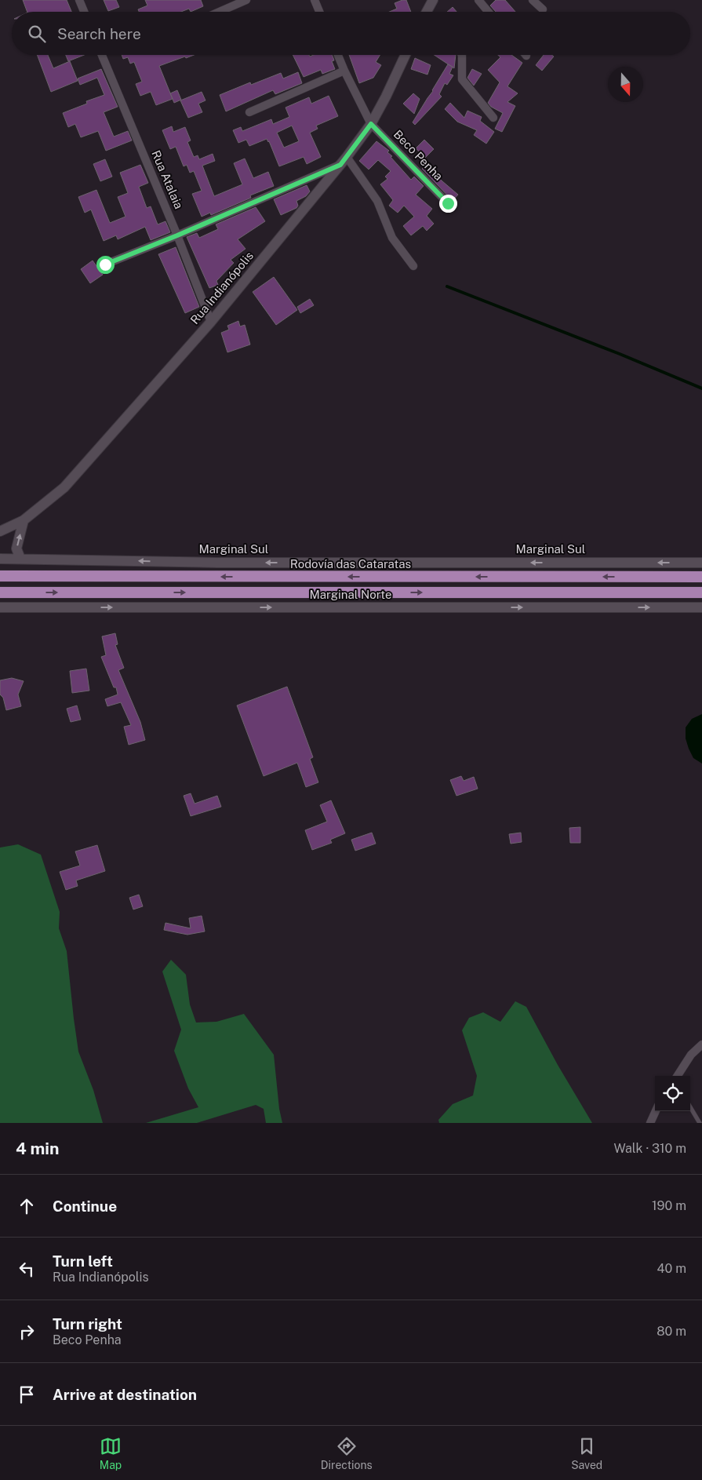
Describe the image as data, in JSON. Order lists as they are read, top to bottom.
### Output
{
  "streets": {
    "highway": ["Rodovía das Cataratas"],
    "street": [
      "Beco Penha",
      "Rua Atalaia",
      "Rua Indianópolis",
      "Marginal Sul",
      "Marginal Norte"
    ]
  },
  "crossings": [
    ["Beco Penha", "Rua Indianópolis"],
    ["Rua Atalaia", "Rua Indianópolis"]
  ],
  "one_way": ["Marginal Sul", "Marginal Norte"],
  "north": "bottom",
  "page": {
    "search": "Search here",
    "heading": ["4 min", "Walk · 310 m"],
    "list": [
      ["Continue", "190 m"],
      ["Turn left", "Rua Indianópolis", "40 m"],
      ["Turn right", "Beco Penha", "80 m"],
      "Arrive at destination"
    ],
    "nav": ["Map", "Directions", "Saved"]
  }
}
